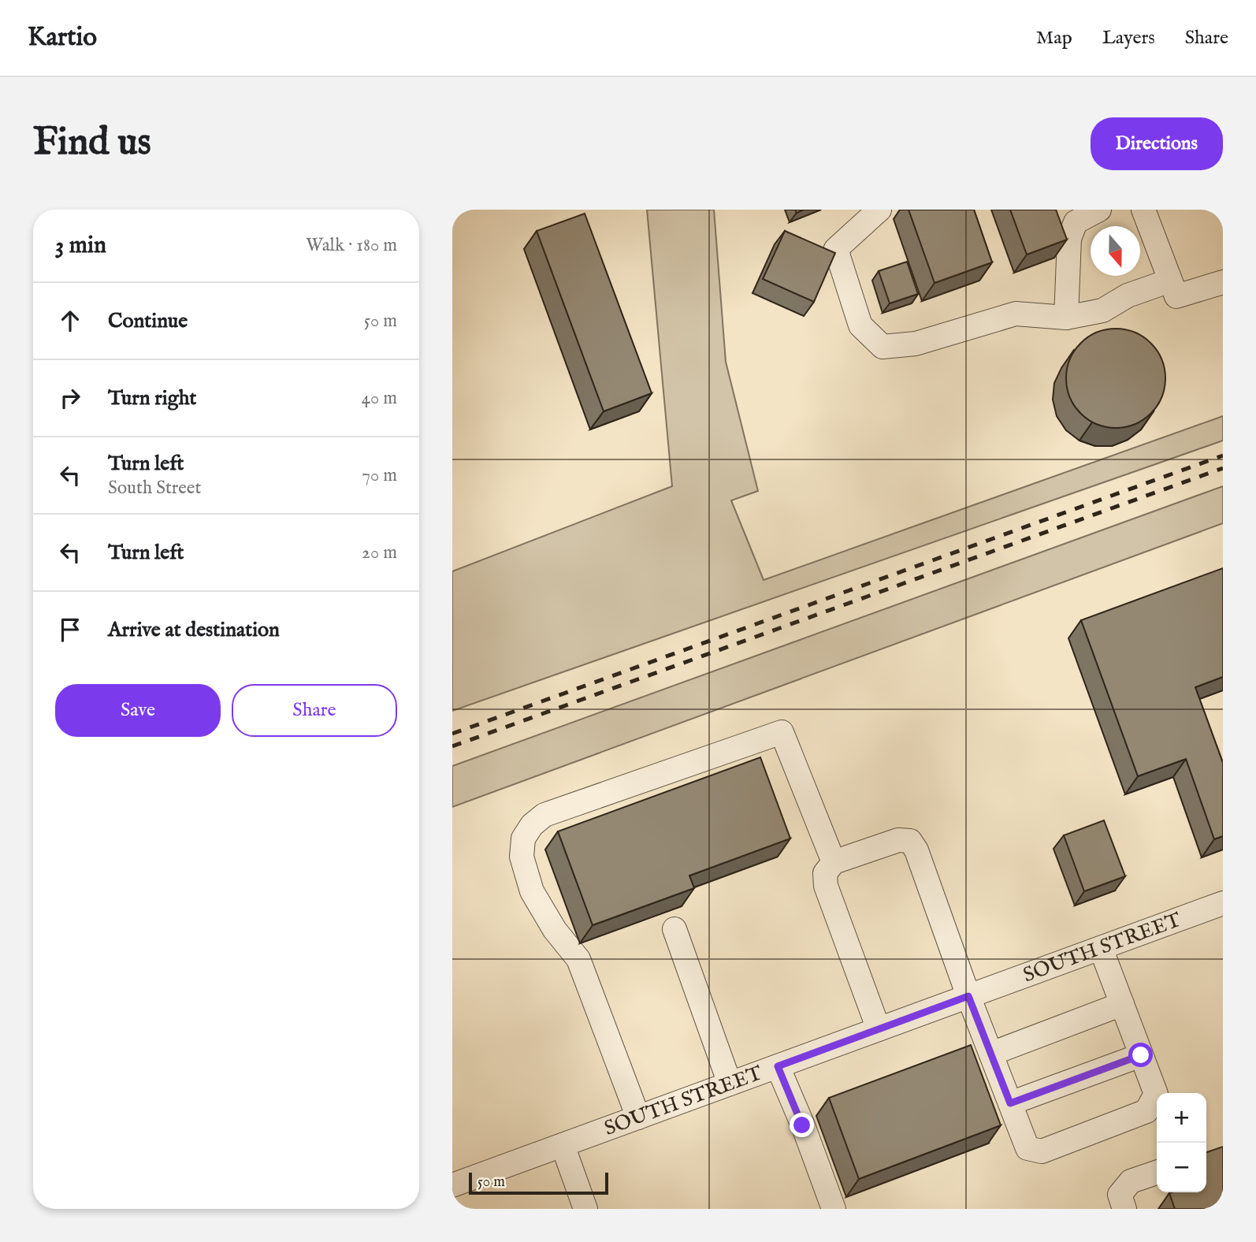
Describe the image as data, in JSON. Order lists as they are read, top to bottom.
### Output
{
  "streets": {
    "street": ["SOUTH STREET"]
  },
  "scale_bar": "50 m",
  "north": "bottom",
  "page": {
    "header": "Kartio",
    "nav": ["Map", "Layers", "Share"],
    "buttons": [
      "Directions",
      ["Save", "Share"]
    ],
    "title": "Find us",
    "heading": ["3 min", "Walk · 180 m"],
    "list": [
      ["Continue", "50 m"],
      ["Turn right", "40 m"],
      ["Turn left", "South Street", "70 m"],
      ["Turn left", "20 m"],
      "Arrive at destination"
    ],
    "map_buttons": ["+", "−"],
    "scale": "50 m"
  }
}
